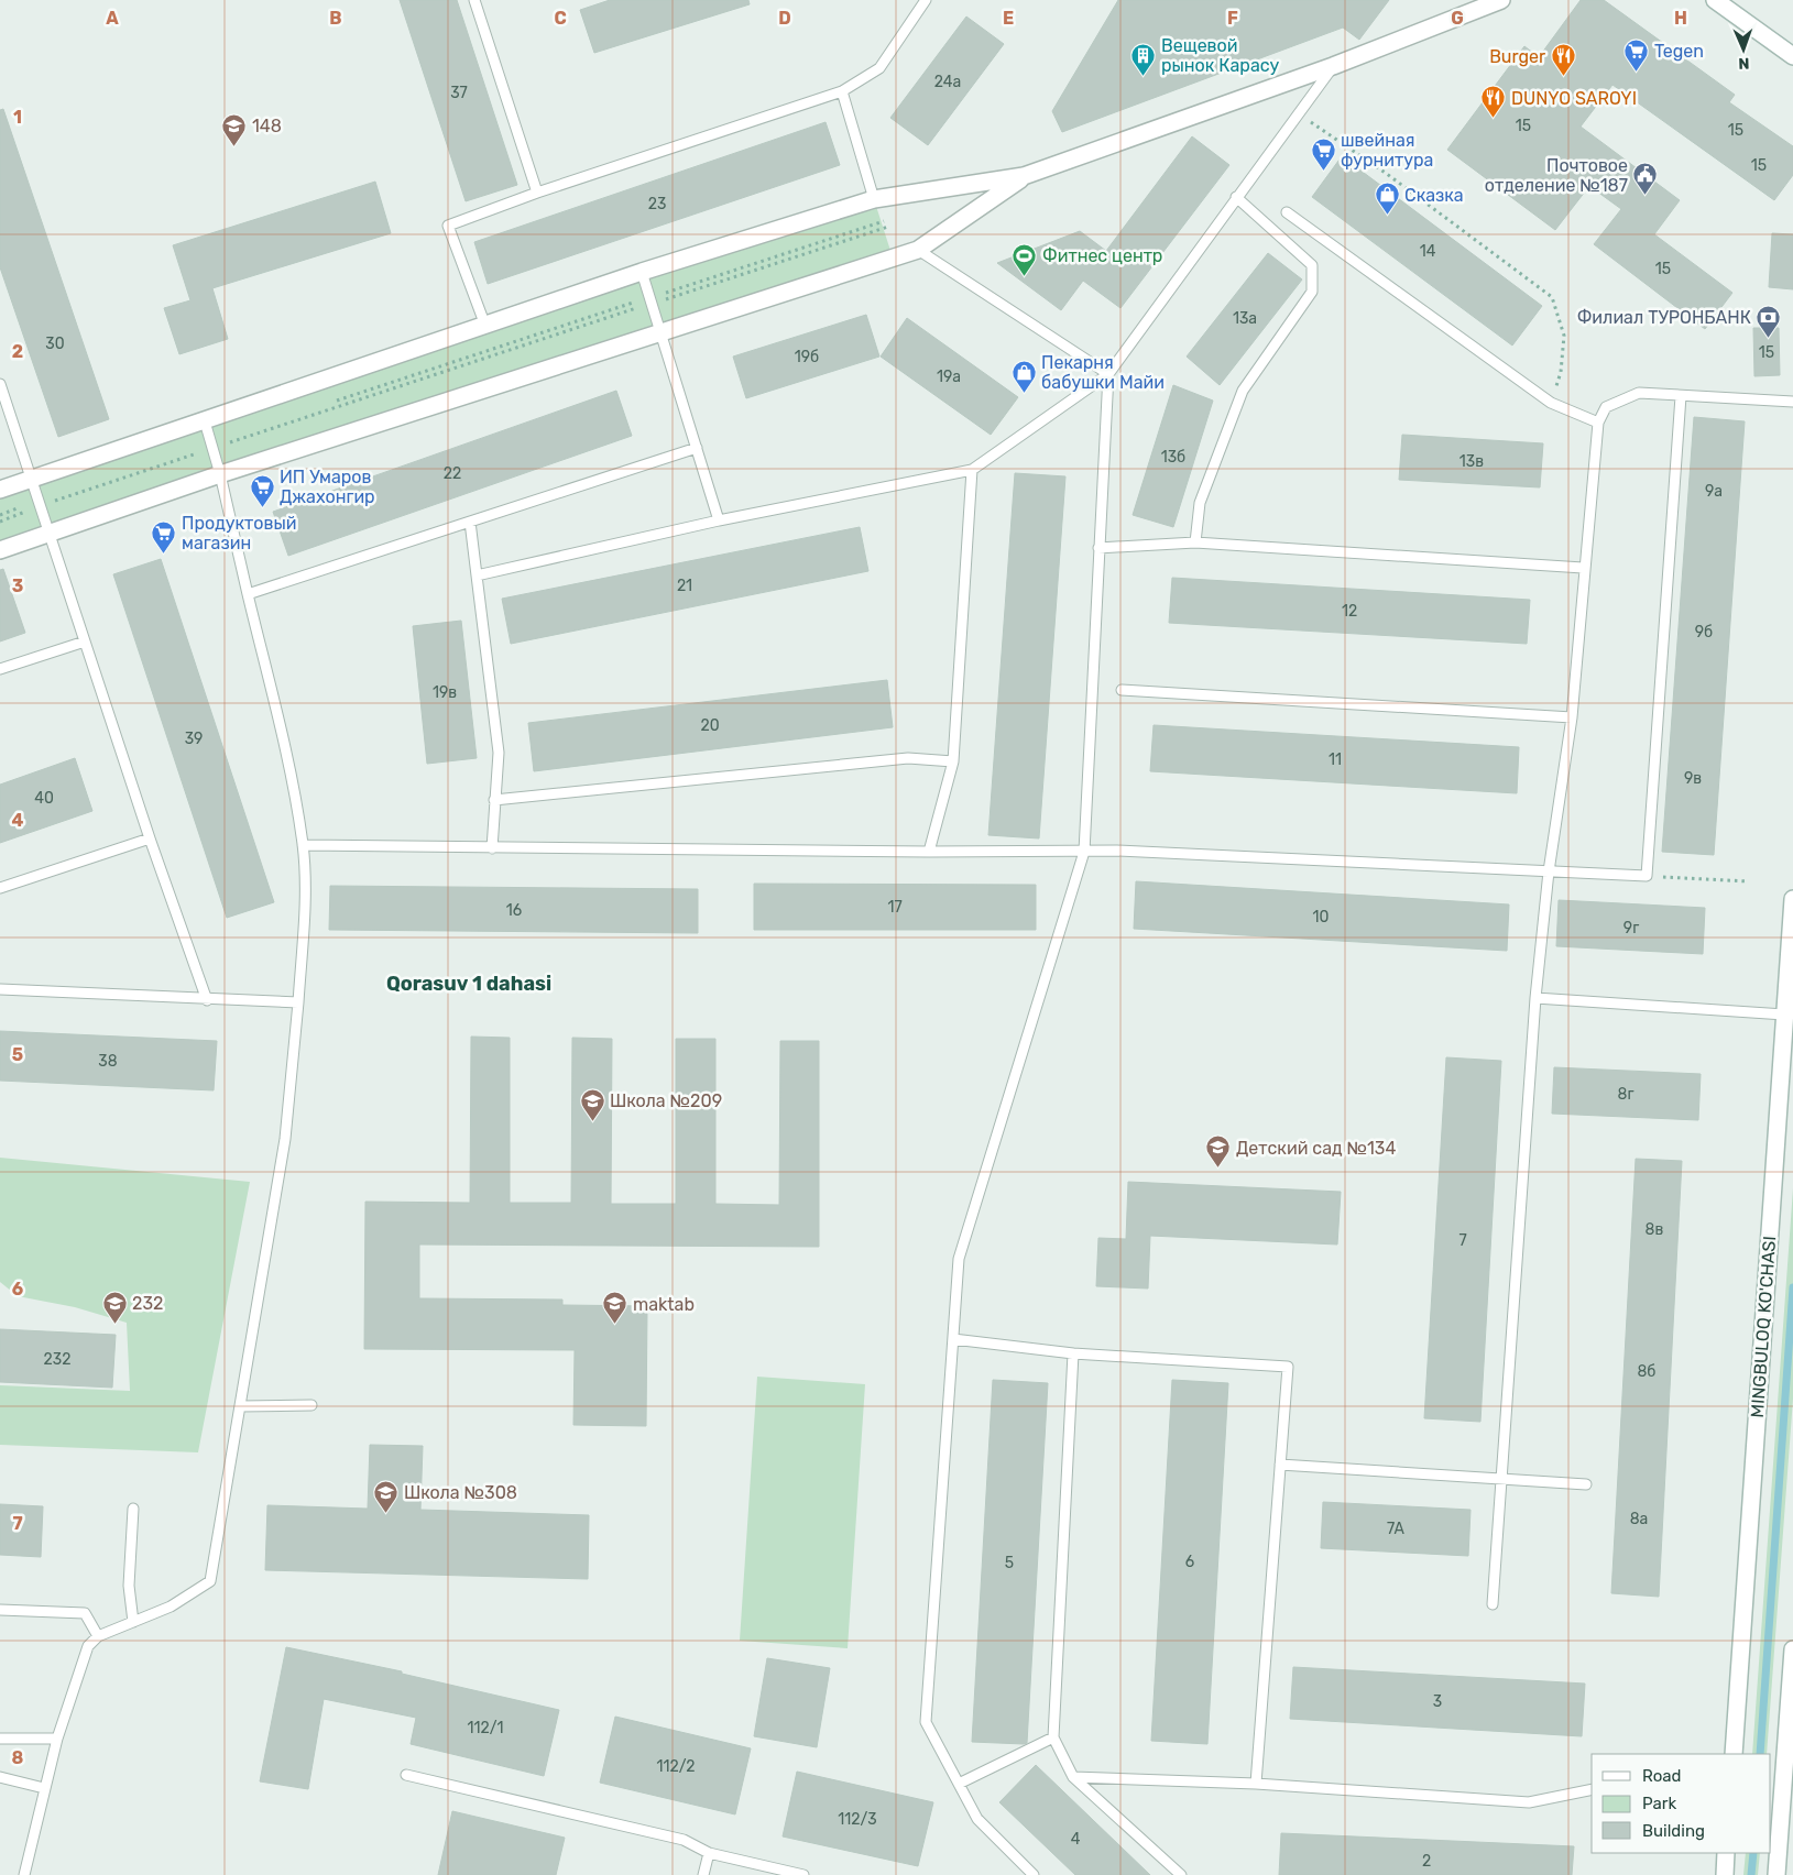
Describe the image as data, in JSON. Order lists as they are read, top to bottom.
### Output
{
  "streets": {
    "street": ["MINGBULOQ KO'CHASI"]
  },
  "districts": ["Qorasuv 1 dahasi"],
  "places": {
    "supermarket": [
      "Tegen",
      "швейная фурнитура",
      "ИП Умаров Джахонгир",
      "Продуктовый магазин"
    ],
    "building": ["Вещевой рынок Карасу"],
    "restaurant": ["Burger", "DUNYO SAROYI"],
    "school or university": [
      "148",
      "Школа №209",
      "Детский сад №134",
      "232",
      "maktab",
      "Школа №308"
    ],
    "public building": ["Почтовое отделение №187"],
    "shop": ["Сказка", "Пекарня бабушки Майи"],
    "sports": ["Фитнес центр"],
    "bank": ["Филиал ТУРОНБАНК"]
  },
  "house_numbers": [
    "24а",
    "37",
    "15",
    "15",
    "15",
    "23",
    "14",
    "15",
    "13а",
    "30",
    "15",
    "19б",
    "19а",
    "13б",
    "13в",
    "22",
    "9а",
    "21",
    "12",
    "9б",
    "19в",
    "20",
    "39",
    "11",
    "9в",
    "40",
    "17",
    "16",
    "10",
    "9г",
    "38",
    "8г",
    "8в",
    "7",
    "232",
    "8б",
    "8а",
    "7A",
    "6",
    "5",
    "3",
    "112/1",
    "112/2",
    "112/3",
    "4",
    "2"
  ],
  "legend": ["Road", "Park", "Building"],
  "north": "bottom",
  "grid": {
    "columns": [
      "A",
      "B",
      "C",
      "D",
      "E",
      "F",
      "G",
      "H"
    ],
    "rows": [
      "1",
      "2",
      "3",
      "4",
      "5",
      "6",
      "7",
      "8"
    ]
  }
}
